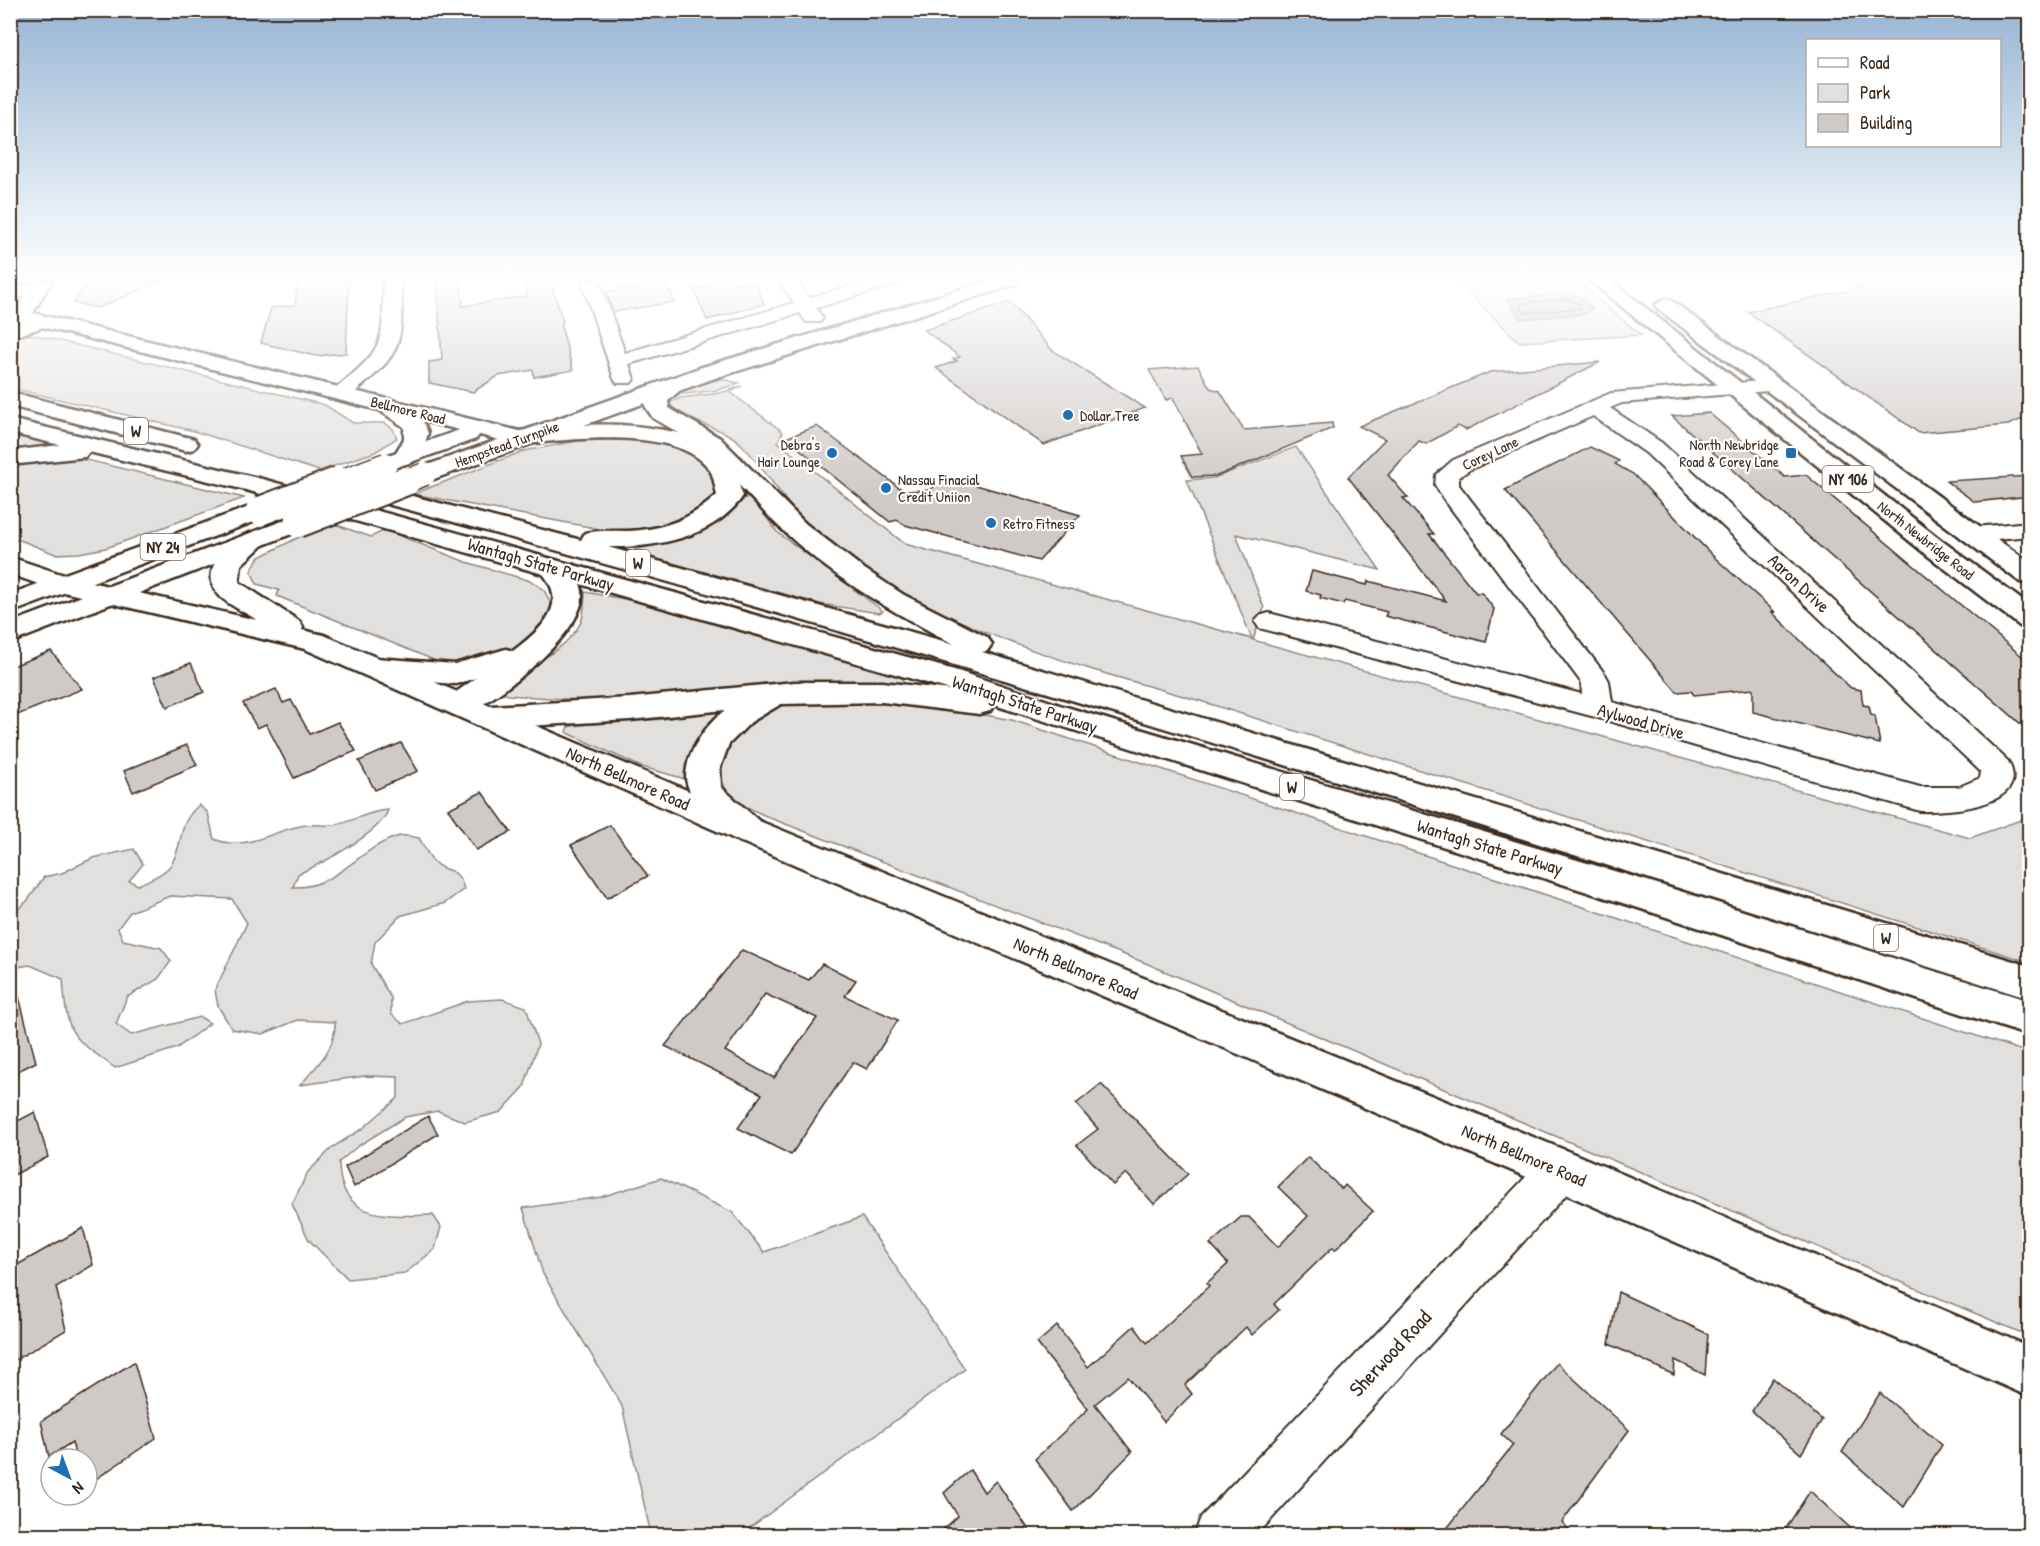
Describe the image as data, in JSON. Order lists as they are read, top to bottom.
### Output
{
  "streets": {
    "main road": [
      "Bellmore Road",
      "W",
      "Hempstead Turnpike",
      "NY 106",
      "North Newbridge Road",
      "NY 24",
      "Wantagh State Parkway",
      "North Bellmore Road"
    ],
    "street": [
      "Corey Lane",
      "Aaron Drive",
      "Aylwood Drive",
      "Sherwood Road"
    ]
  },
  "crossings": [
    ["Bellmore Road", "Hempstead Turnpike"],
    ["Hempstead Turnpike", "North Bellmore Road"],
    ["Corey Lane", "North Newbridge Road"],
    ["Corey Lane", "Aaron Drive"],
    ["Corey Lane", "Aylwood Drive"],
    ["Aaron Drive", "Aylwood Drive"],
    ["North Bellmore Road", "Sherwood Road"]
  ],
  "places": {
    "other": [
      "Dollar Tree",
      "Debra's Hair Lounge",
      "Nassau Finacial Credit Uniion",
      "Retro Fitness"
    ],
    "transit": ["North Newbridge Road & Corey Lane"]
  },
  "legend": ["Road", "Park", "Building"],
  "north": "bottom right"
}
